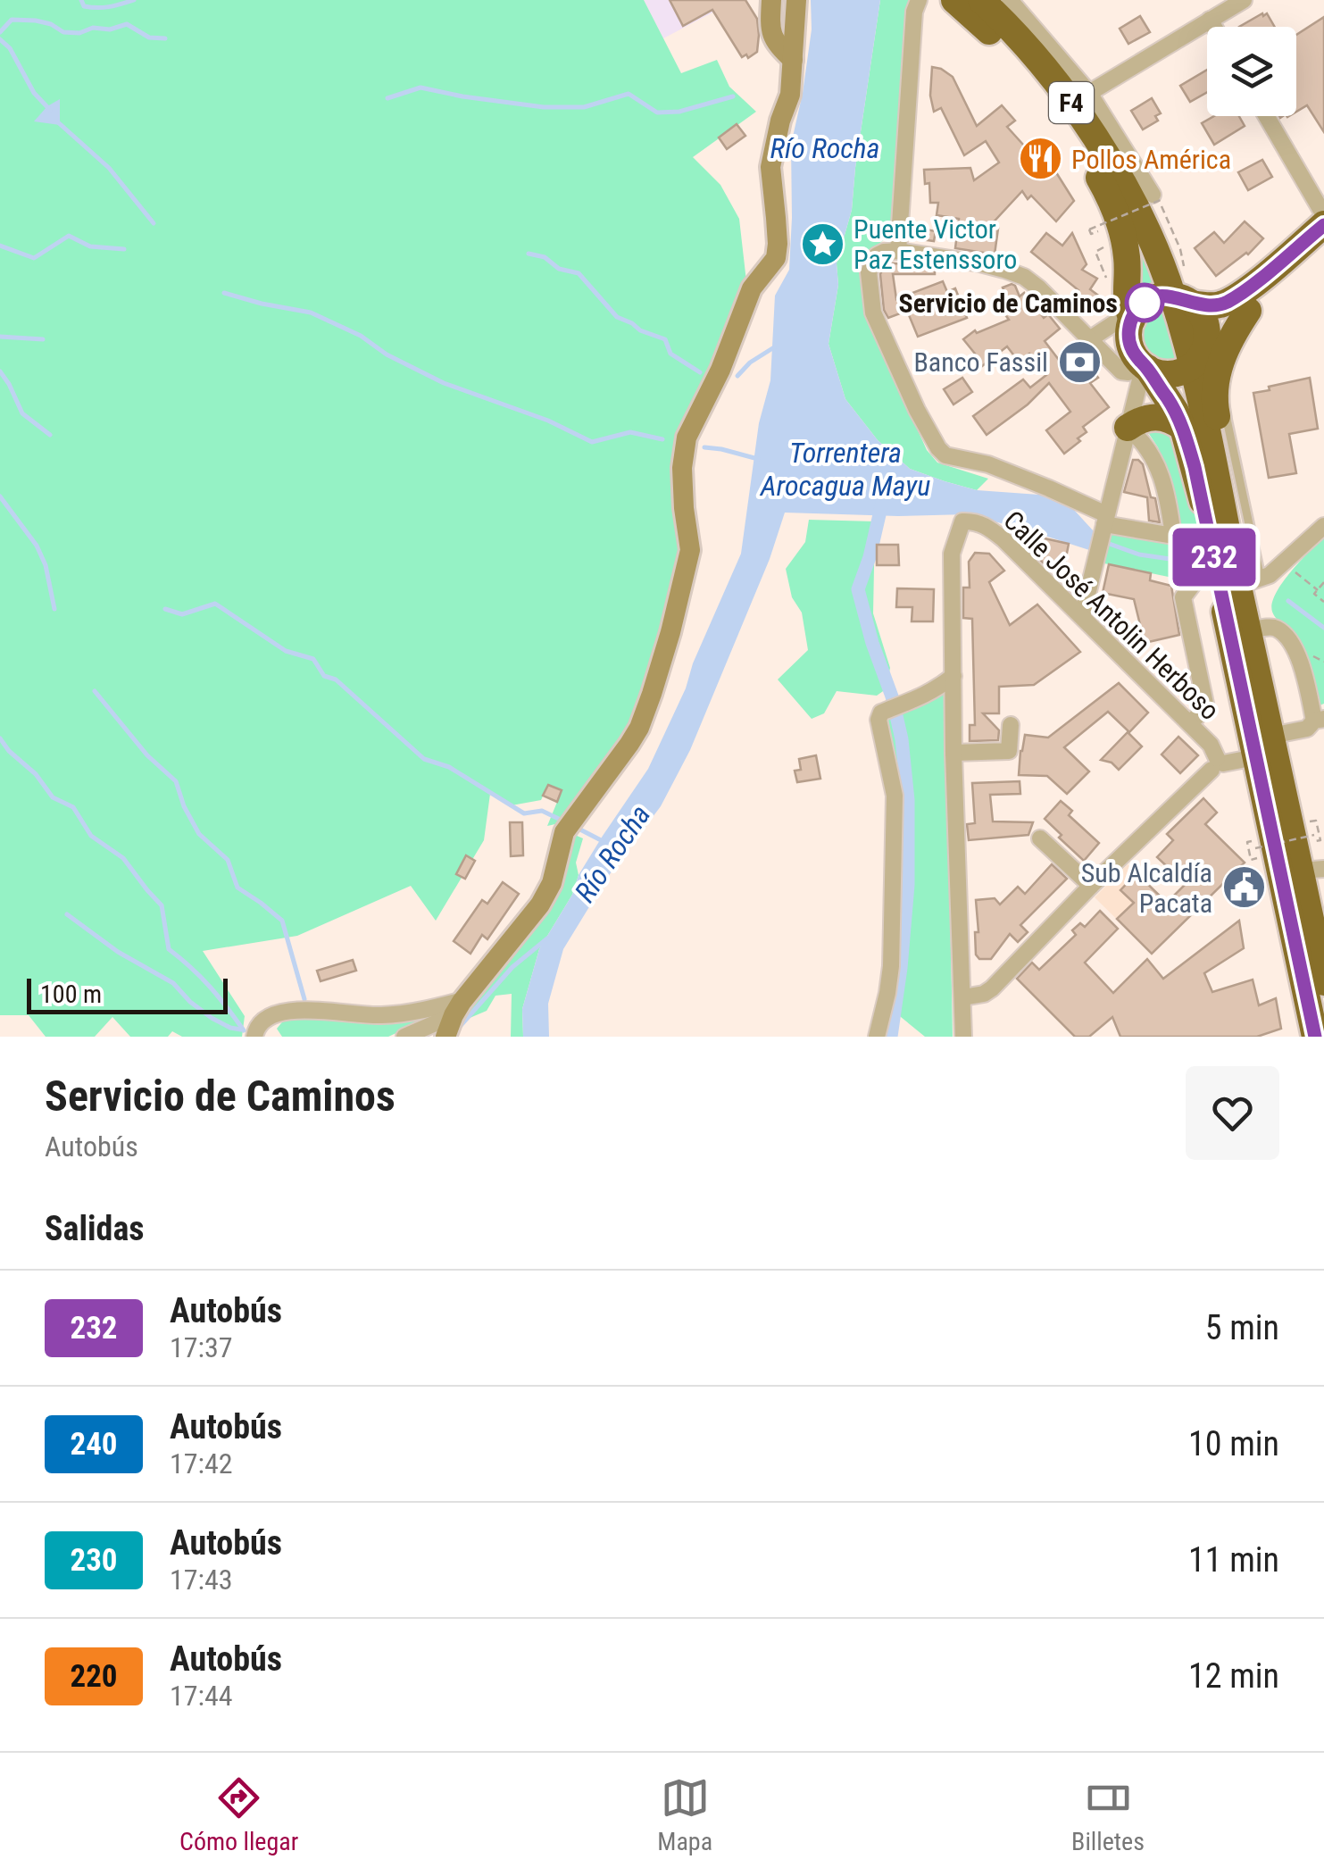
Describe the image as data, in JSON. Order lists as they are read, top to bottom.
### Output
{
  "streets": {
    "highway": ["F4"],
    "street": ["Calle José Antolin Herboso"]
  },
  "water": ["Río Rocha", "Torrentera Arocagua Mayu"],
  "places": {
    "restaurant": ["Pollos América"],
    "place": ["Puente Victor Paz Estenssoro"],
    "other": ["Servicio de Caminos"],
    "bank": ["Banco Fassil"],
    "public building": ["Sub Alcaldía Pacata"]
  },
  "lines": ["bus line 232"],
  "scale_bar": "100 m",
  "page": {
    "on_map": "232",
    "scale": "100 m",
    "heading": [
      ["Servicio de Caminos", "Autobús"],
      "Salidas"
    ],
    "list": [
      {
        "mark": "232",
        "name": "Autobús",
        "note": "17:37",
        "value": "5 min"
      },
      {
        "mark": "240",
        "name": "Autobús",
        "note": "17:42",
        "value": "10 min"
      },
      {
        "mark": "230",
        "name": "Autobús",
        "note": "17:43",
        "value": "11 min"
      },
      {
        "mark": "220",
        "name": "Autobús",
        "note": "17:44",
        "value": "12 min"
      }
    ],
    "tabs": ["Cómo llegar", "Mapa", "Billetes"]
  }
}
